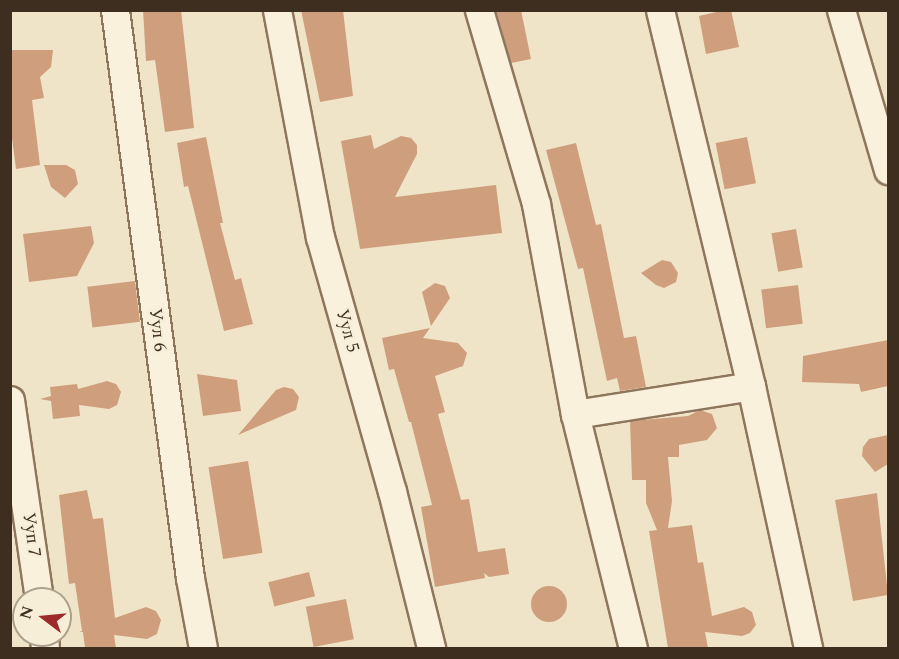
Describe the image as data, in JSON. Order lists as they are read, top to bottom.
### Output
{
  "streets": {
    "street": ["Уул 6", "Уул 5", "Ууп 7"]
  },
  "north": "left"
}
